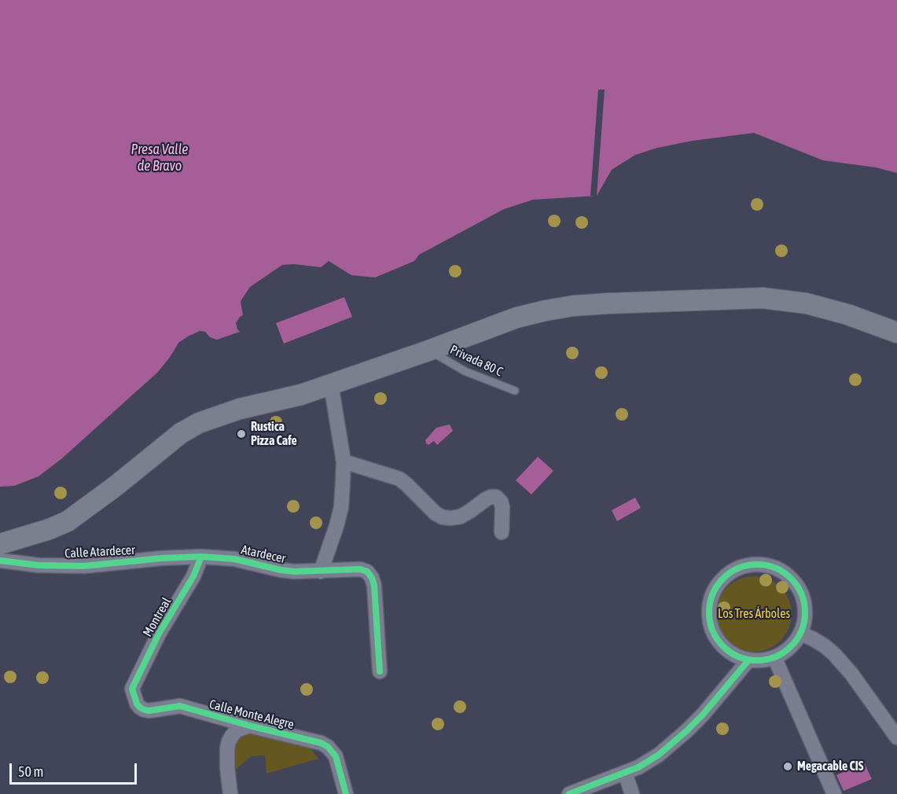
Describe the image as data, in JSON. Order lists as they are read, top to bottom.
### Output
{
  "streets": {
    "street": [
      "Calle Atardecer",
      "Atardecer",
      "Montreal",
      "Calle Monte Alegre"
    ],
    "lane": ["Privada 80 C"]
  },
  "crossings": [
    ["Calle Atardecer", "Atardecer"],
    ["Calle Atardecer", "Montreal"],
    ["Atardecer", "Montreal"],
    ["Montreal", "Calle Monte Alegre"]
  ],
  "water": ["Presa Valle de Bravo"],
  "parks": ["Los Tres Árboles"],
  "places": ["Rustica Pizza Cafe", "Megacable CIS"],
  "scale_bar": "50 m"
}
